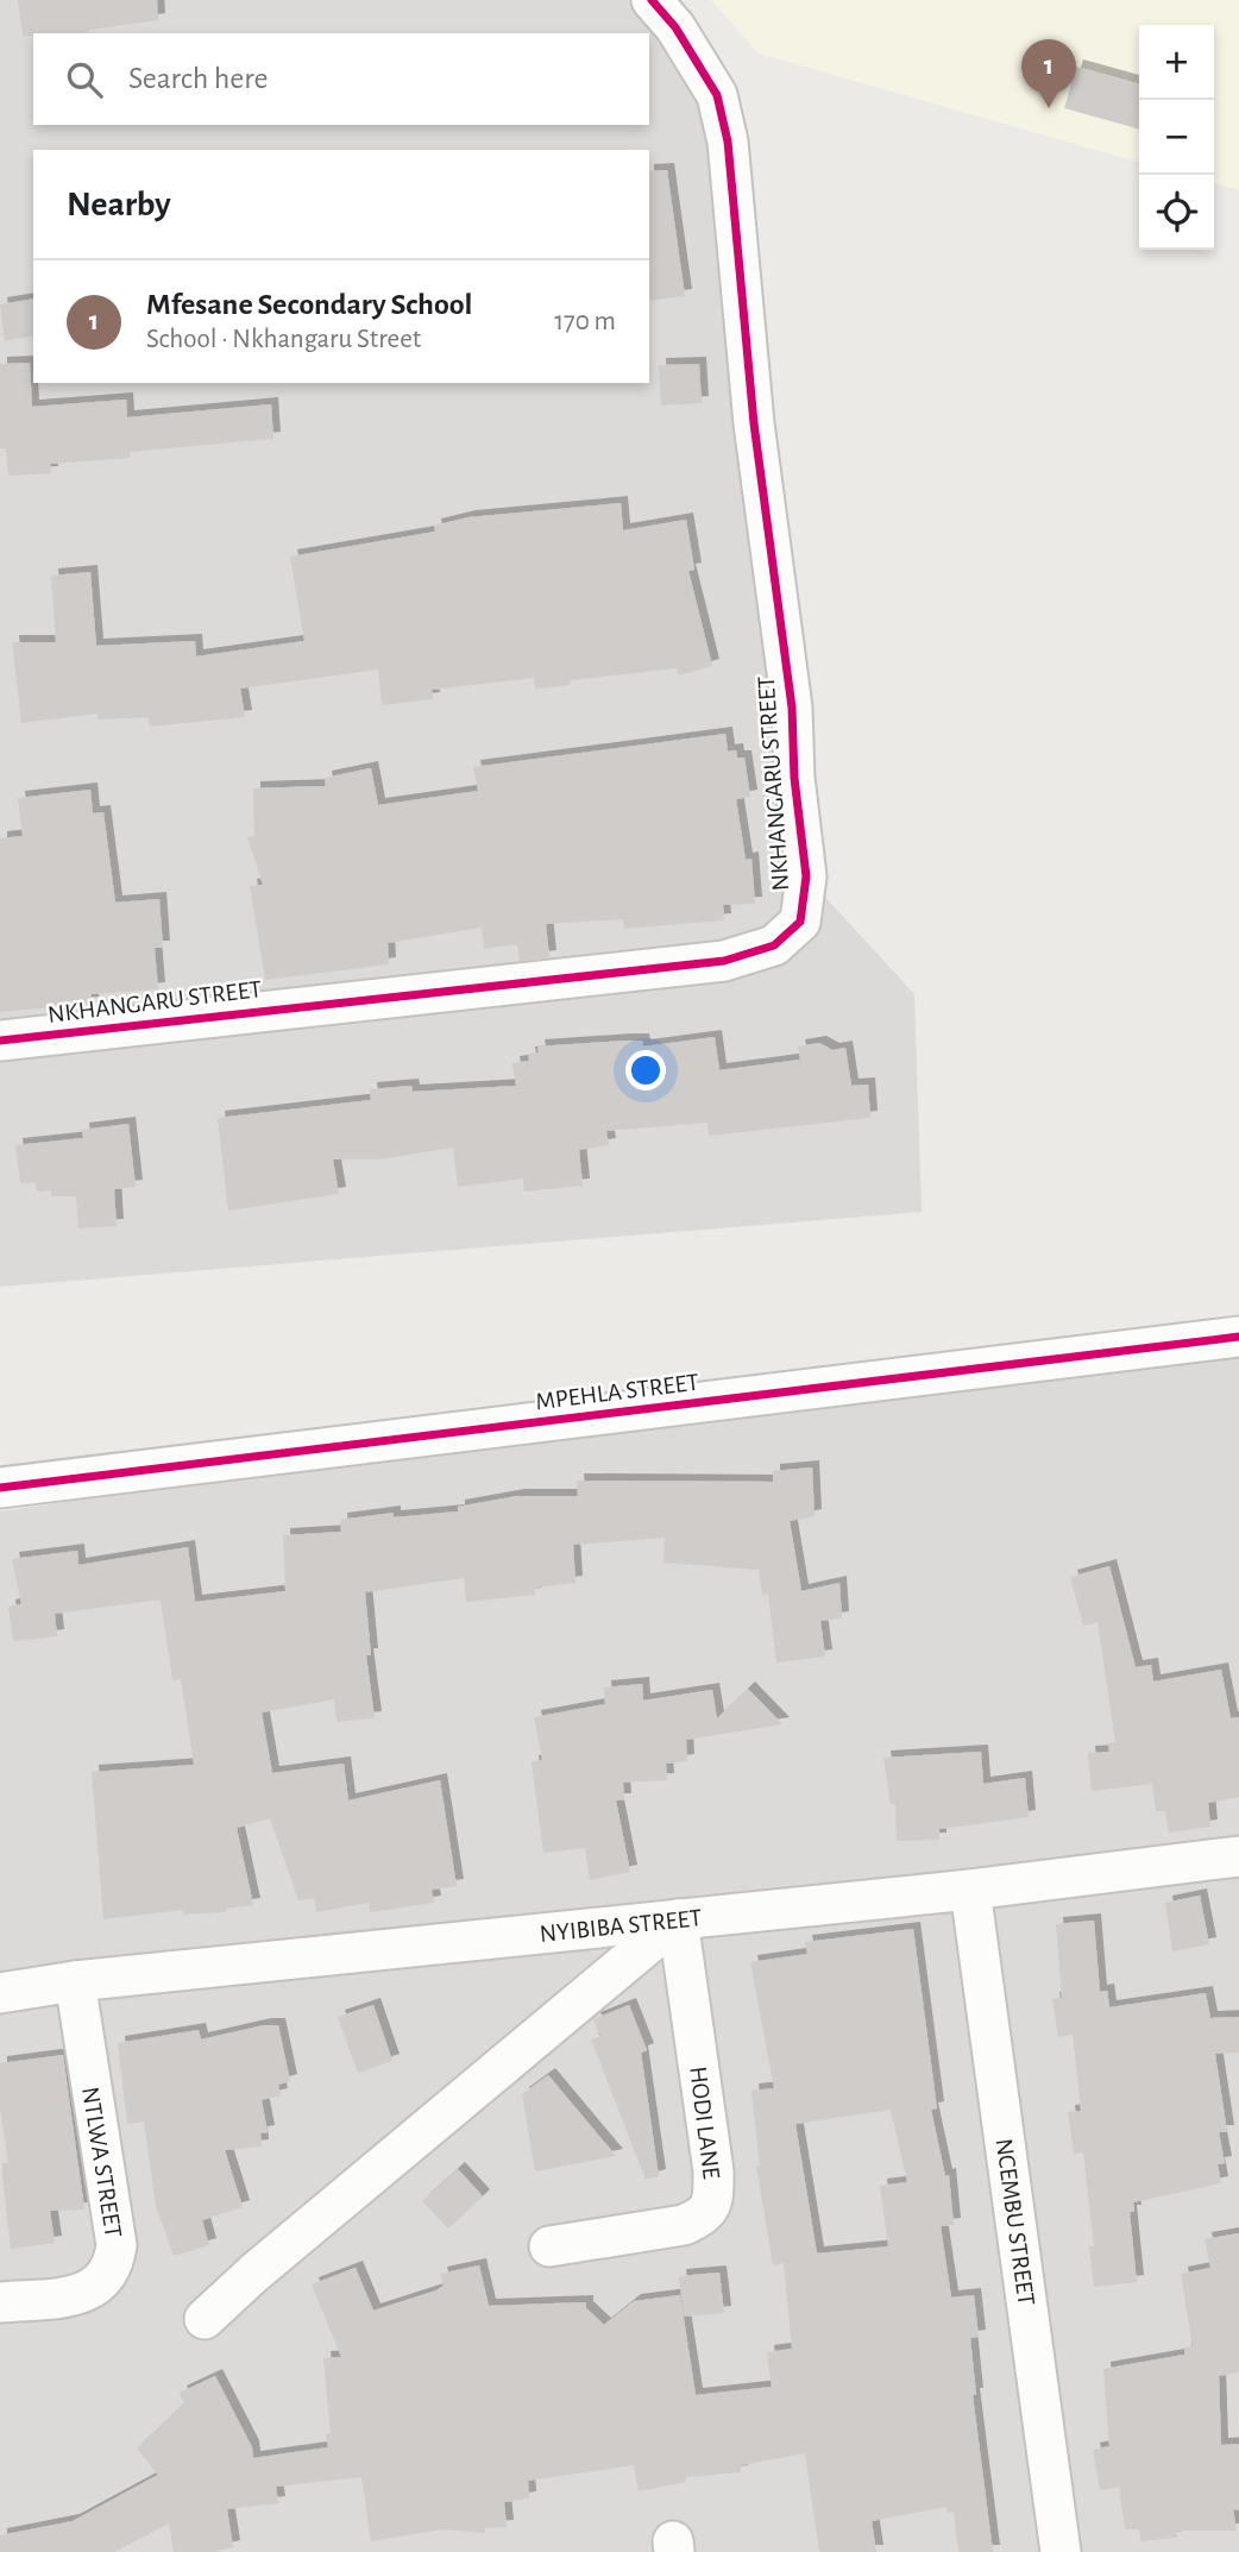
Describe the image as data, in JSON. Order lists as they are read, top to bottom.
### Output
{
  "streets": {
    "street": [
      "NKHANGARU STREET",
      "MPEHLA STREET",
      "NYIBIBA STREET",
      "HODI LANE",
      "NTLWA STREET",
      "NCEMBU STREET"
    ]
  },
  "crossings": [
    ["NYIBIBA STREET", "HODI LANE"],
    ["NYIBIBA STREET", "NTLWA STREET"],
    ["NYIBIBA STREET", "NCEMBU STREET"]
  ],
  "page": {
    "map_buttons": ["+", "−"],
    "search": "Search here",
    "pins": "1",
    "heading": "Nearby",
    "list": [
      {
        "mark": "1",
        "name": "Mfesane Secondary School",
        "note": "School · Nkhangaru Street",
        "value": "170 m"
      }
    ]
  }
}
